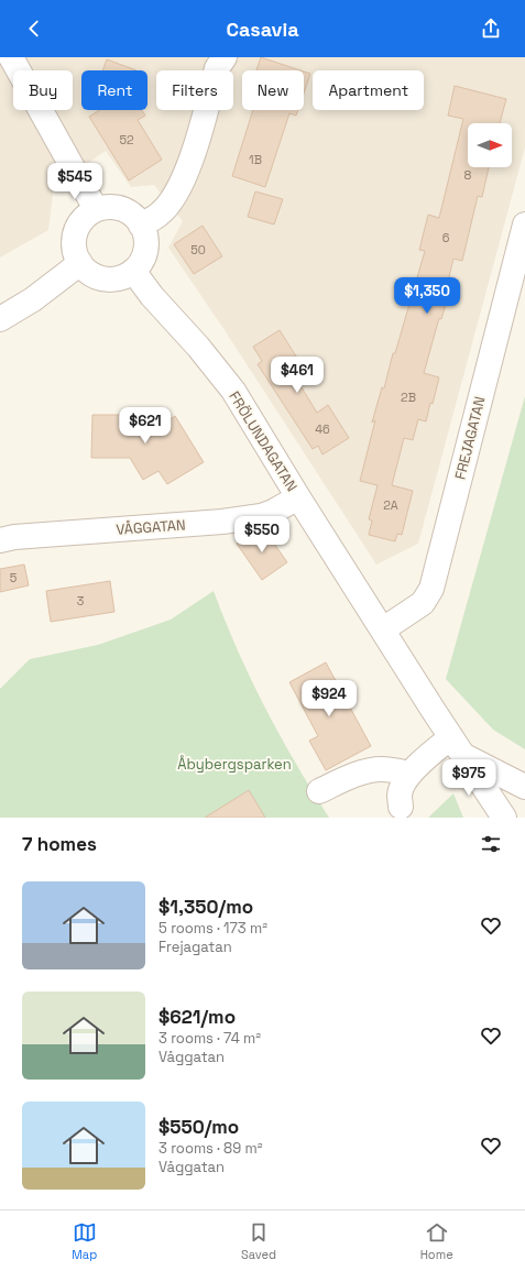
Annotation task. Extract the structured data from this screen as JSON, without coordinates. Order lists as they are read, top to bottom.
{
  "streets": {
    "street": ["FREJAGATAN", "FRÖLUNDAGATAN", "VÅGGATAN"]
  },
  "crossings": [
    ["FREJAGATAN", "FRÖLUNDAGATAN"],
    ["FRÖLUNDAGATAN", "VÅGGATAN"]
  ],
  "parks": ["Åbybergsparken"],
  "house_numbers": [
    "52",
    "1B",
    "8",
    "6",
    "50",
    "2B",
    "46",
    "2A",
    "5",
    "3"
  ],
  "north": "right",
  "page": {
    "header": "Casavia",
    "chip": [
      "Buy",
      "Rent",
      "Filters",
      "New",
      "Apartment"
    ],
    "price": [
      "$545",
      "$1,350",
      "$461",
      "$621",
      "$550",
      "$924",
      "$975"
    ],
    "heading": "7 homes",
    "list": [
      {
        "name": "$1,350/mo",
        "note": "5 rooms · 173 m² · Frejagatan"
      },
      {
        "name": "$621/mo",
        "note": "3 rooms · 74 m² · Våggatan"
      },
      {
        "name": "$550/mo",
        "note": "3 rooms · 89 m² · Våggatan"
      }
    ],
    "tabs": ["Map", "Saved", "Home"]
  }
}
